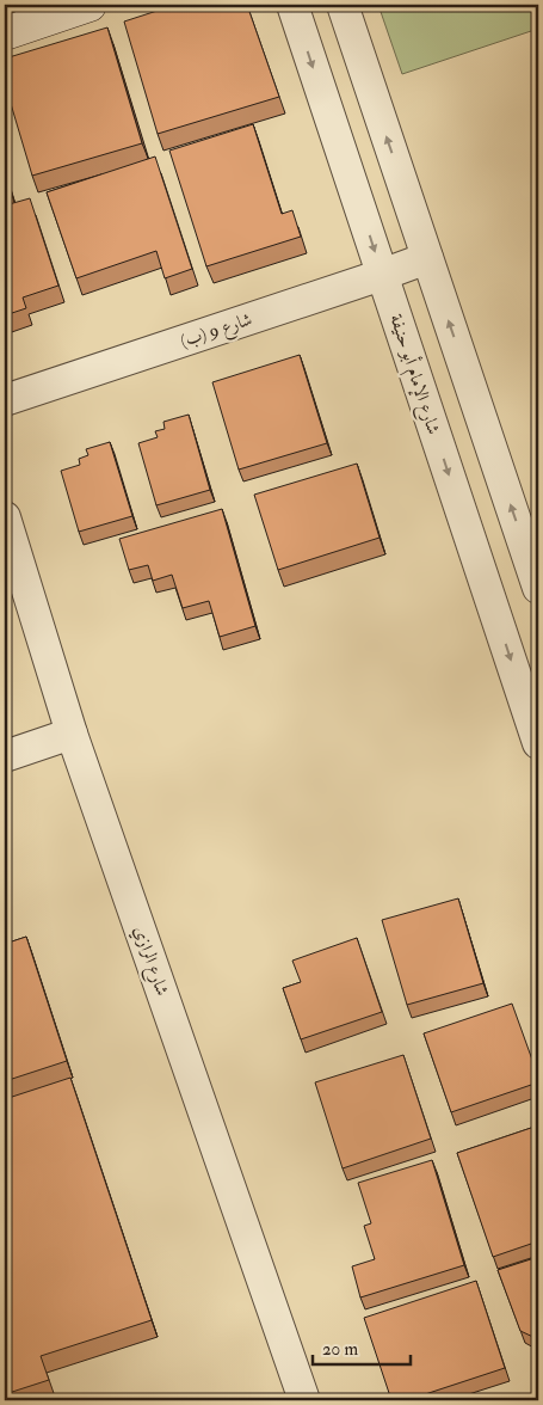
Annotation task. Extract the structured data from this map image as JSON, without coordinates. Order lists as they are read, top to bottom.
{
  "streets": {
    "street": ["شارع 9 (ب)", "شارع الإمام أبو حنيفة", "شارع الرازي"]
  },
  "crossings": [
    ["شارع 9 (ب)", "شارع الإمام أبو حنيفة"]
  ],
  "scale_bar": "20 m"
}
